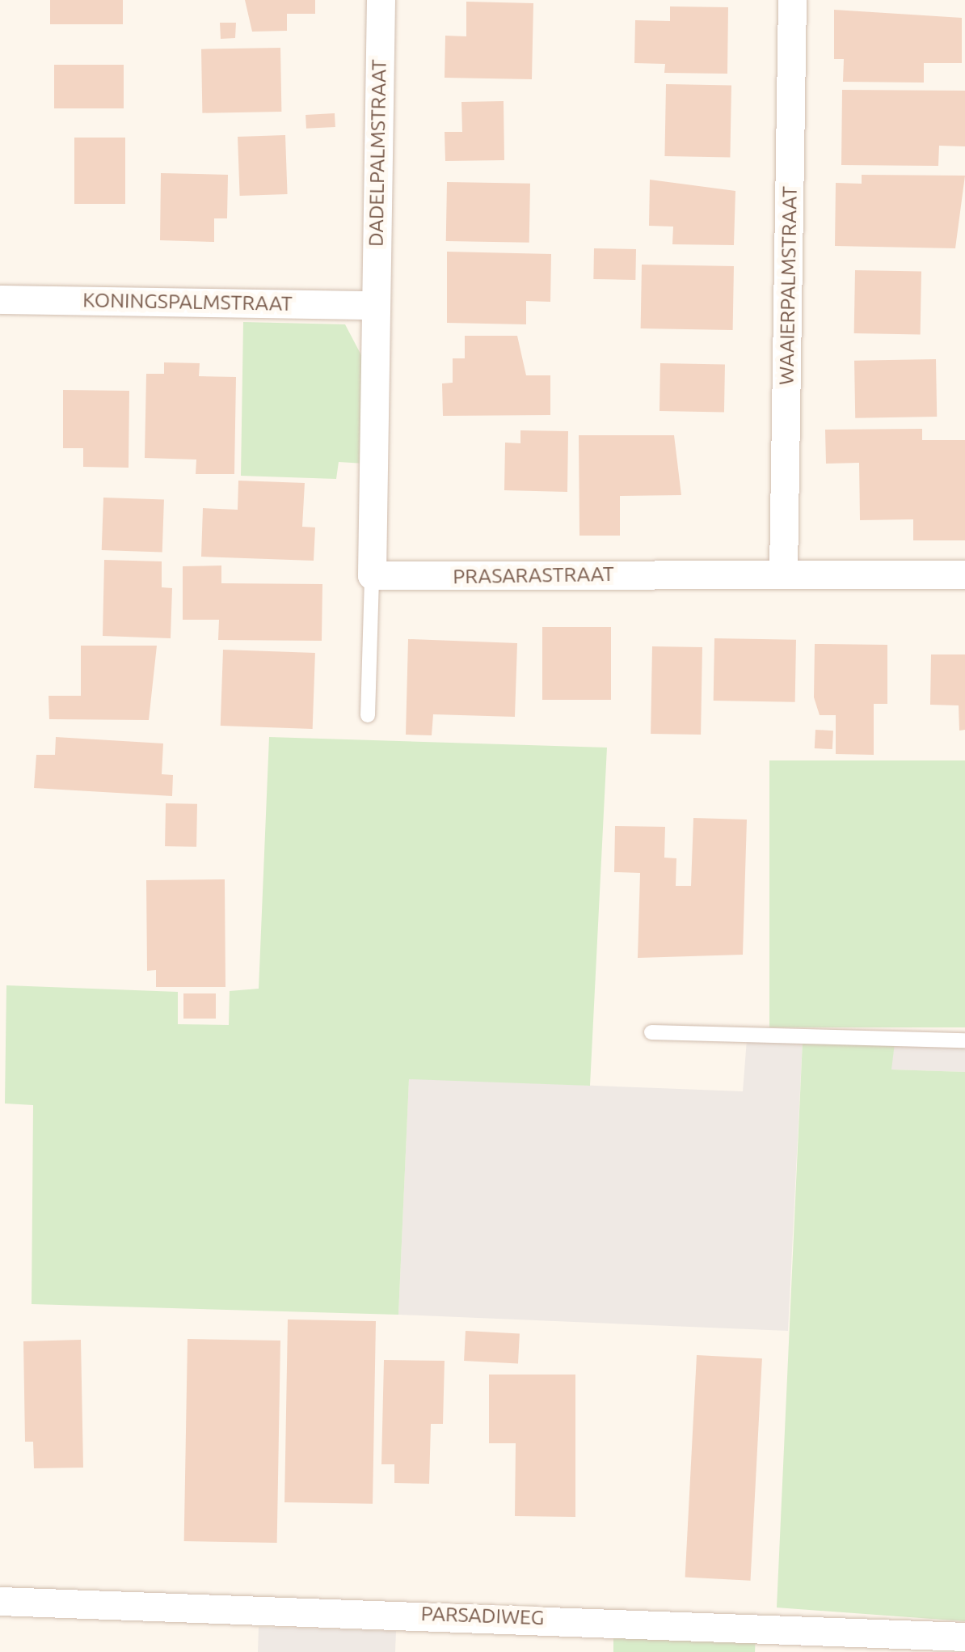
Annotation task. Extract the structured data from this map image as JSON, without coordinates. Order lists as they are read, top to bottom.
{
  "streets": {
    "street": [
      "DADELPALMSTRAAT",
      "WAAIERPALMSTRAAT",
      "KONINGSPALMSTRAAT",
      "PRASARASTRAAT",
      "PARSADIWEG"
    ]
  },
  "crossings": [
    ["DADELPALMSTRAAT", "KONINGSPALMSTRAAT"],
    ["WAAIERPALMSTRAAT", "PRASARASTRAAT"]
  ]
}
